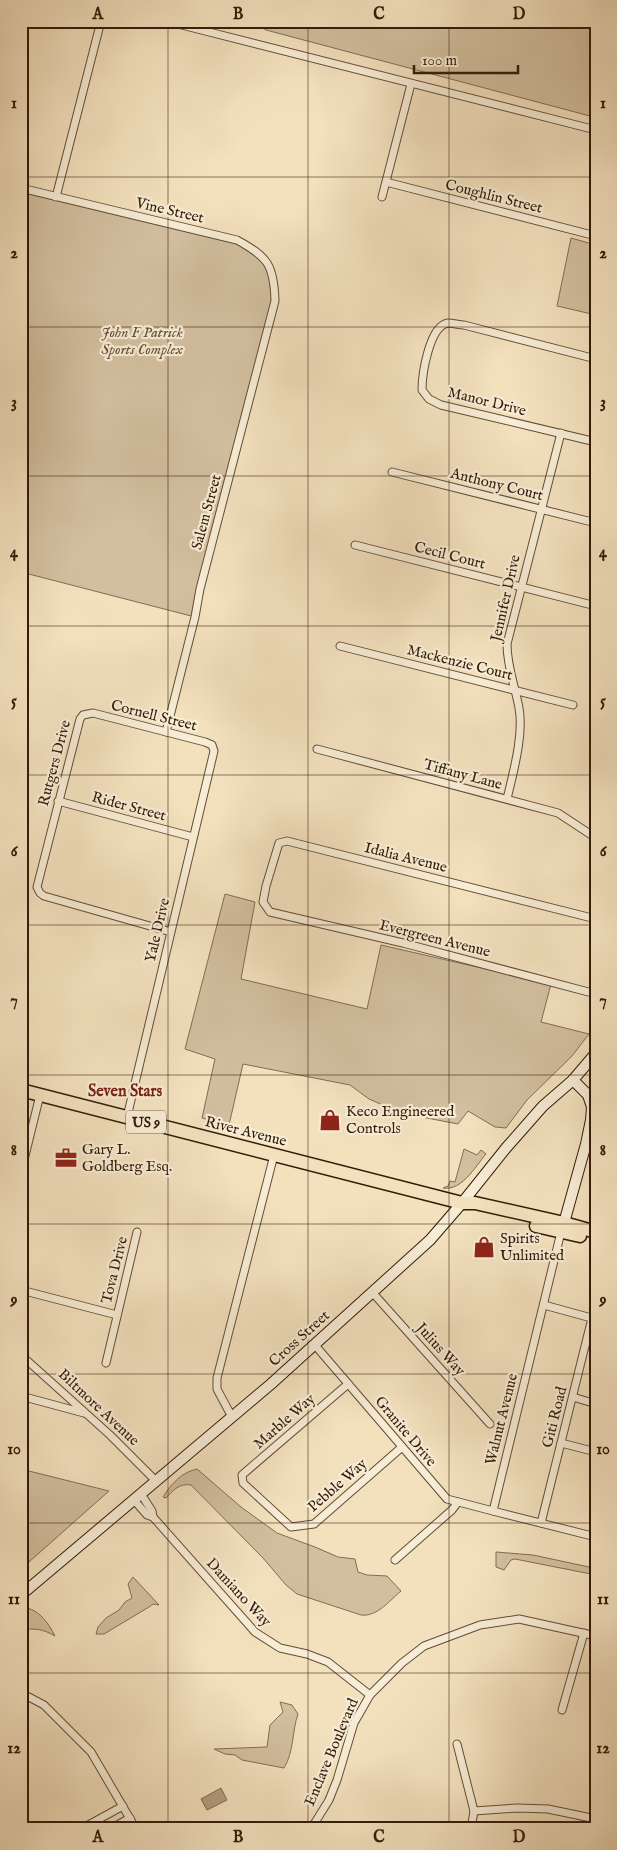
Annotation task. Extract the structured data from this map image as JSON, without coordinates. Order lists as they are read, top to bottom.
{
  "streets": {
    "highway": ["US 9", "River Avenue"],
    "main road": ["Cross Street"],
    "street": [
      "Coughlin Street",
      "Vine Street",
      "Manor Drive",
      "Anthony Court",
      "Salem Street",
      "Cecil Court",
      "Jennifer Drive",
      "Mackenzie Court",
      "Cornell Street",
      "Rutgers Drive",
      "Tiffany Lane",
      "Rider Street",
      "Idalia Avenue",
      "Yale Drive",
      "Evergreen Avenue",
      "Tova Drive",
      "Julius Way",
      "Biltmore Avenue",
      "Giti Road",
      "Walnut Avenue",
      "Marble Way",
      "Granite Drive",
      "Pebble Way",
      "Damiano Way",
      "Enclave Boulevard"
    ]
  },
  "crossings": [
    ["Vine Street", "Salem Street"],
    ["Manor Drive", "Jennifer Drive"],
    ["Anthony Court", "Jennifer Drive"],
    ["Salem Street", "Cornell Street"],
    ["Cecil Court", "Jennifer Drive"],
    ["Jennifer Drive", "Mackenzie Court"],
    ["Jennifer Drive", "Tiffany Lane"],
    ["Cornell Street", "Rutgers Drive"],
    ["Cornell Street", "Yale Drive"],
    ["Rutgers Drive", "Rider Street"],
    ["Rutgers Drive", "Yale Drive"],
    ["Rider Street", "Yale Drive"],
    ["Idalia Avenue", "Evergreen Avenue"],
    ["Yale Drive", "River Avenue"],
    ["River Avenue", "Cross Street"],
    ["River Avenue", "Walnut Avenue"],
    ["Cross Street", "Julius Way"],
    ["Cross Street", "Biltmore Avenue"],
    ["Cross Street", "Granite Drive"],
    ["Cross Street", "Damiano Way"],
    ["Walnut Avenue", "Granite Drive"],
    ["Marble Way", "Granite Drive"],
    ["Marble Way", "Pebble Way"],
    ["Granite Drive", "Pebble Way"],
    ["Damiano Way", "Enclave Boulevard"]
  ],
  "districts": ["Seven Stars"],
  "parks": ["John F Patrick Sports Complex"],
  "places": {
    "shop": ["Keco Engineered Controls", "Spirits Unlimited"],
    "office": ["Gary L. Goldberg Esq."]
  },
  "scale_bar": "100 m",
  "grid": {
    "columns": [
      "A",
      "B",
      "C",
      "D"
    ],
    "rows": [
      "1",
      "2",
      "3",
      "4",
      "5",
      "6",
      "7",
      "8",
      "9",
      "10",
      "11",
      "12"
    ]
  }
}
